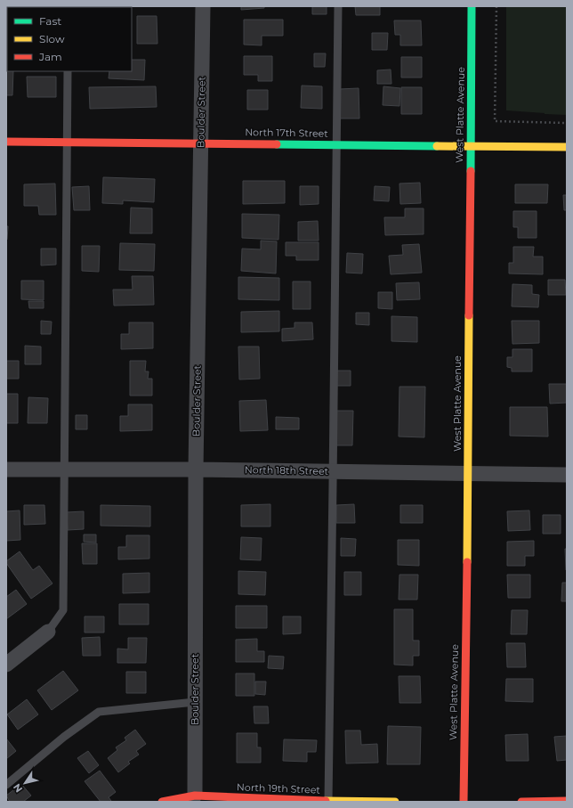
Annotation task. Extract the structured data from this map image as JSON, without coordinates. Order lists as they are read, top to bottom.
{
  "streets": {
    "street": [
      "Boulder Street",
      "West Platte Avenue",
      "North 17th Street",
      "North 18th Street",
      "North 19th Street"
    ]
  },
  "crossings": [
    ["Boulder Street", "North 17th Street"],
    ["Boulder Street", "North 18th Street"],
    ["Boulder Street", "North 19th Street"],
    ["West Platte Avenue", "North 17th Street"],
    ["West Platte Avenue", "North 18th Street"]
  ],
  "legend": ["Fast", "Slow", "Jam"],
  "north": "bottom left"
}
